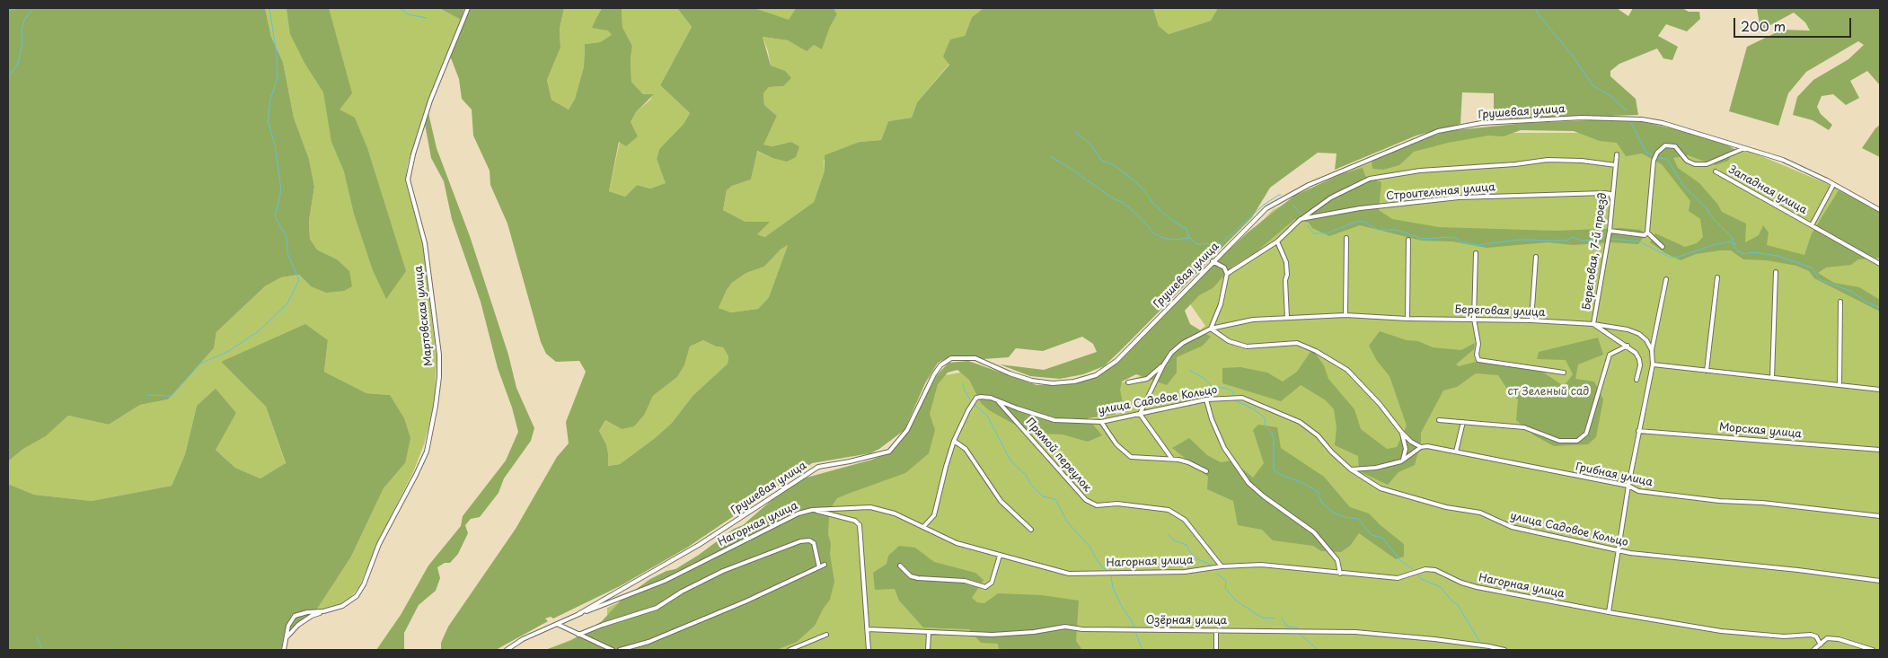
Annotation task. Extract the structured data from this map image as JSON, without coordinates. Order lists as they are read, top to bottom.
{
  "streets": {
    "street": [
      "Грушевая улица",
      "Западная улица",
      "Строительная улица",
      "Береговая, 7-й проезд",
      "Береговая улица",
      "Мартовская улица",
      "улица Садовое Кольцо",
      "Морская улица",
      "Прямой переулок",
      "Грибная улица",
      "Нагорная улица",
      "Озёрная улица"
    ]
  },
  "crossings": [
    ["Грушевая улица", "Нагорная улица"],
    ["Строительная улица", "Береговая, 7-й проезд"],
    ["Береговая, 7-й проезд", "Береговая улица"],
    ["Береговая улица", "улица Садовое Кольцо"],
    ["улица Садовое Кольцо", "Прямой переулок"],
    ["улица Садовое Кольцо", "Нагорная улица"],
    ["Прямой переулок", "Нагорная улица"]
  ],
  "parks": ["ст Зеленый сад"],
  "scale_bar": "200 m"
}
